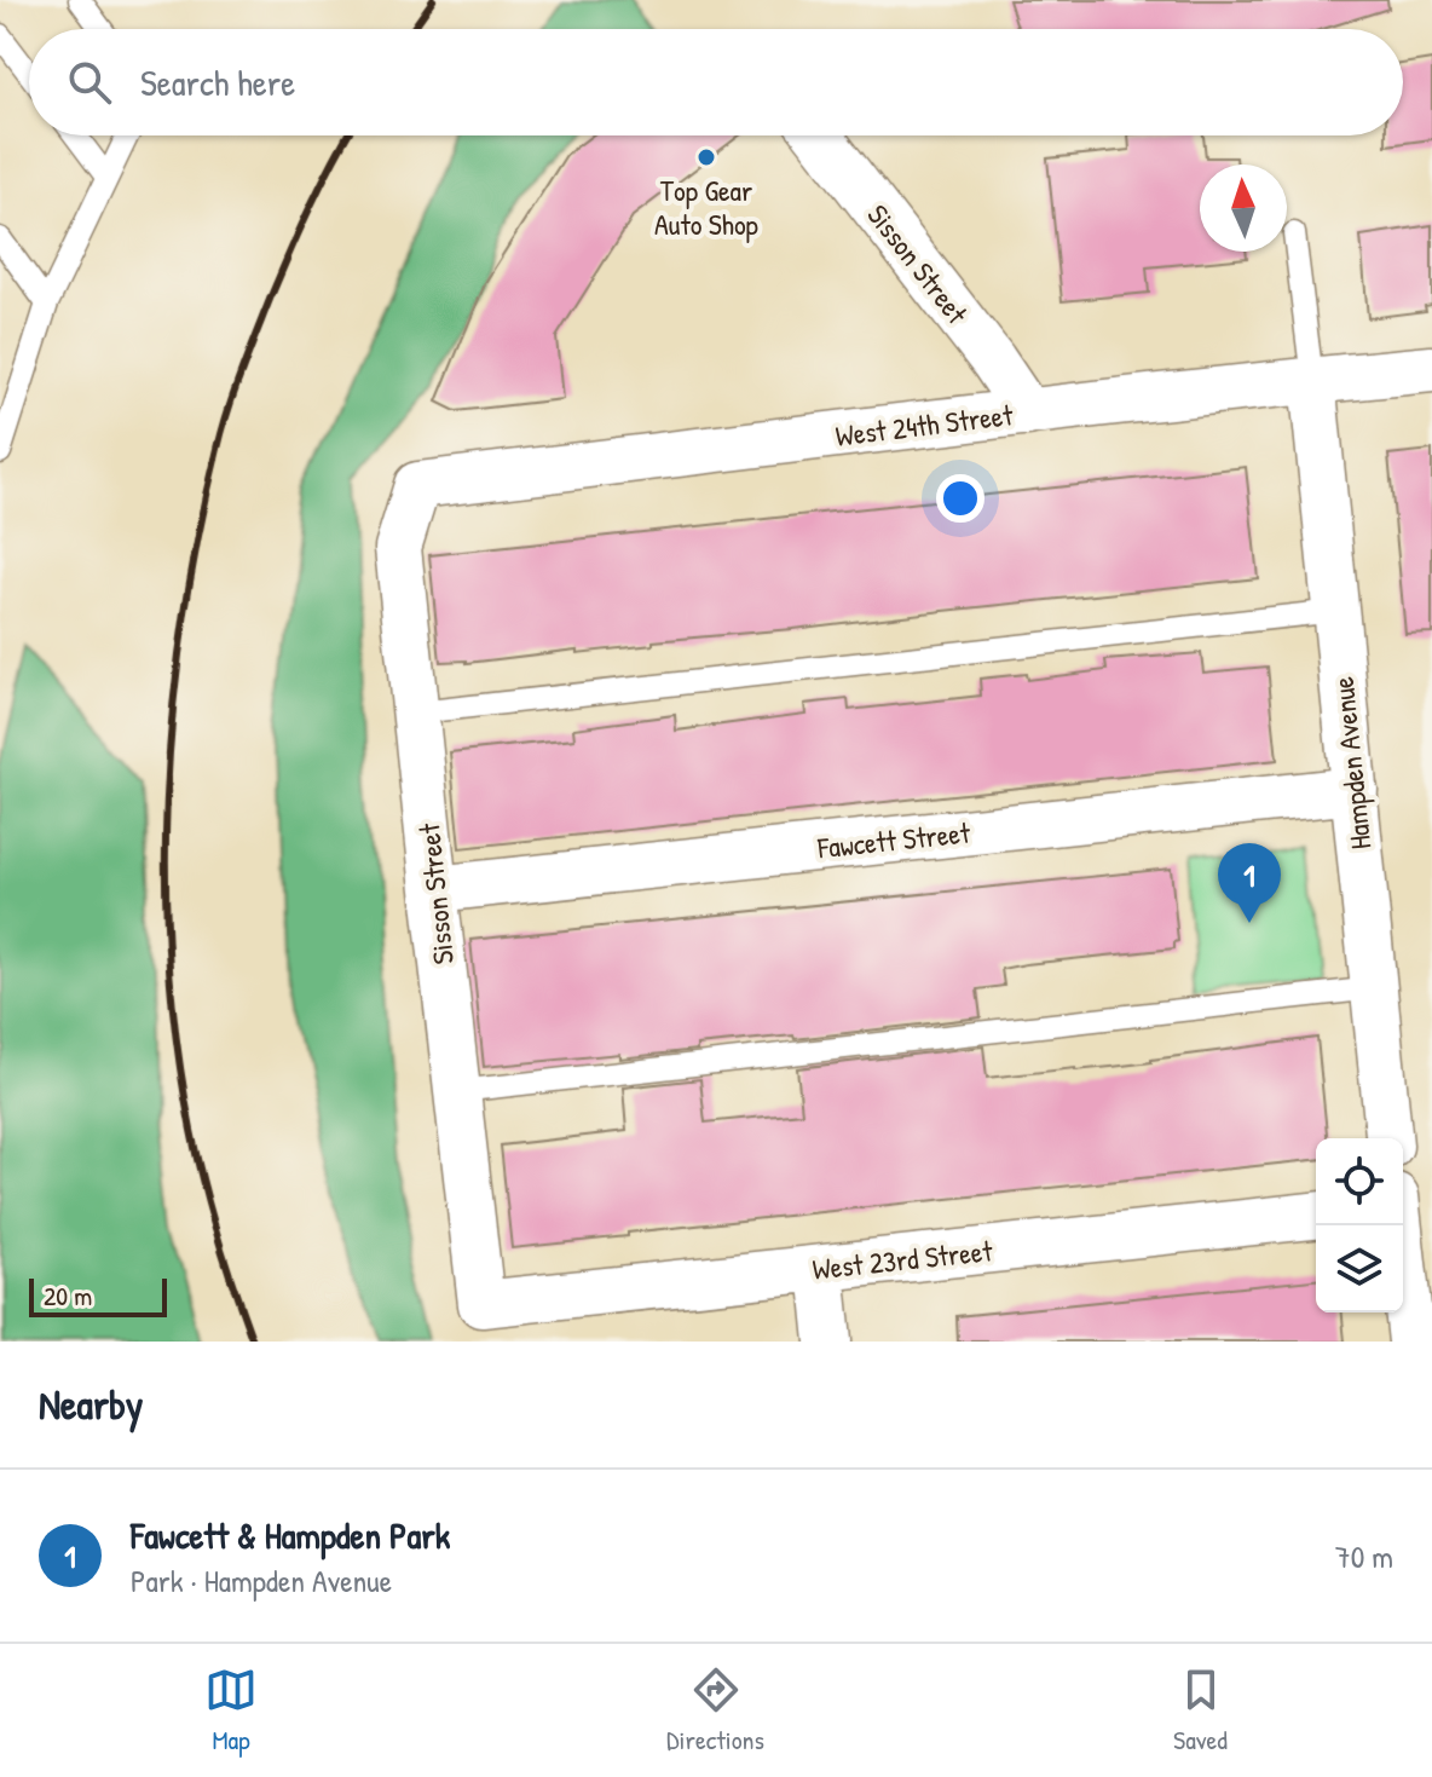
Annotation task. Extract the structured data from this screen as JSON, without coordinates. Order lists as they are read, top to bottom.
{
  "streets": {
    "street": [
      "Sisson Street",
      "West 24th Street",
      "Hampden Avenue",
      "Fawcett Street",
      "West 23rd Street"
    ]
  },
  "crossings": [
    ["Sisson Street", "West 24th Street"],
    ["Sisson Street", "Fawcett Street"],
    ["Sisson Street", "West 23rd Street"],
    ["West 24th Street", "Hampden Avenue"],
    ["Hampden Avenue", "Fawcett Street"]
  ],
  "places": ["Top Gear Auto Shop"],
  "scale_bar": "20 m",
  "north": "top",
  "page": {
    "search": "Search here",
    "pins": "1",
    "scale": "20 m",
    "heading": "Nearby",
    "list": [
      {
        "mark": "1",
        "name": "Fawcett & Hampden Park",
        "note": "Park · Hampden Avenue",
        "value": "70 m"
      }
    ],
    "nav": ["Map", "Directions", "Saved"]
  }
}
